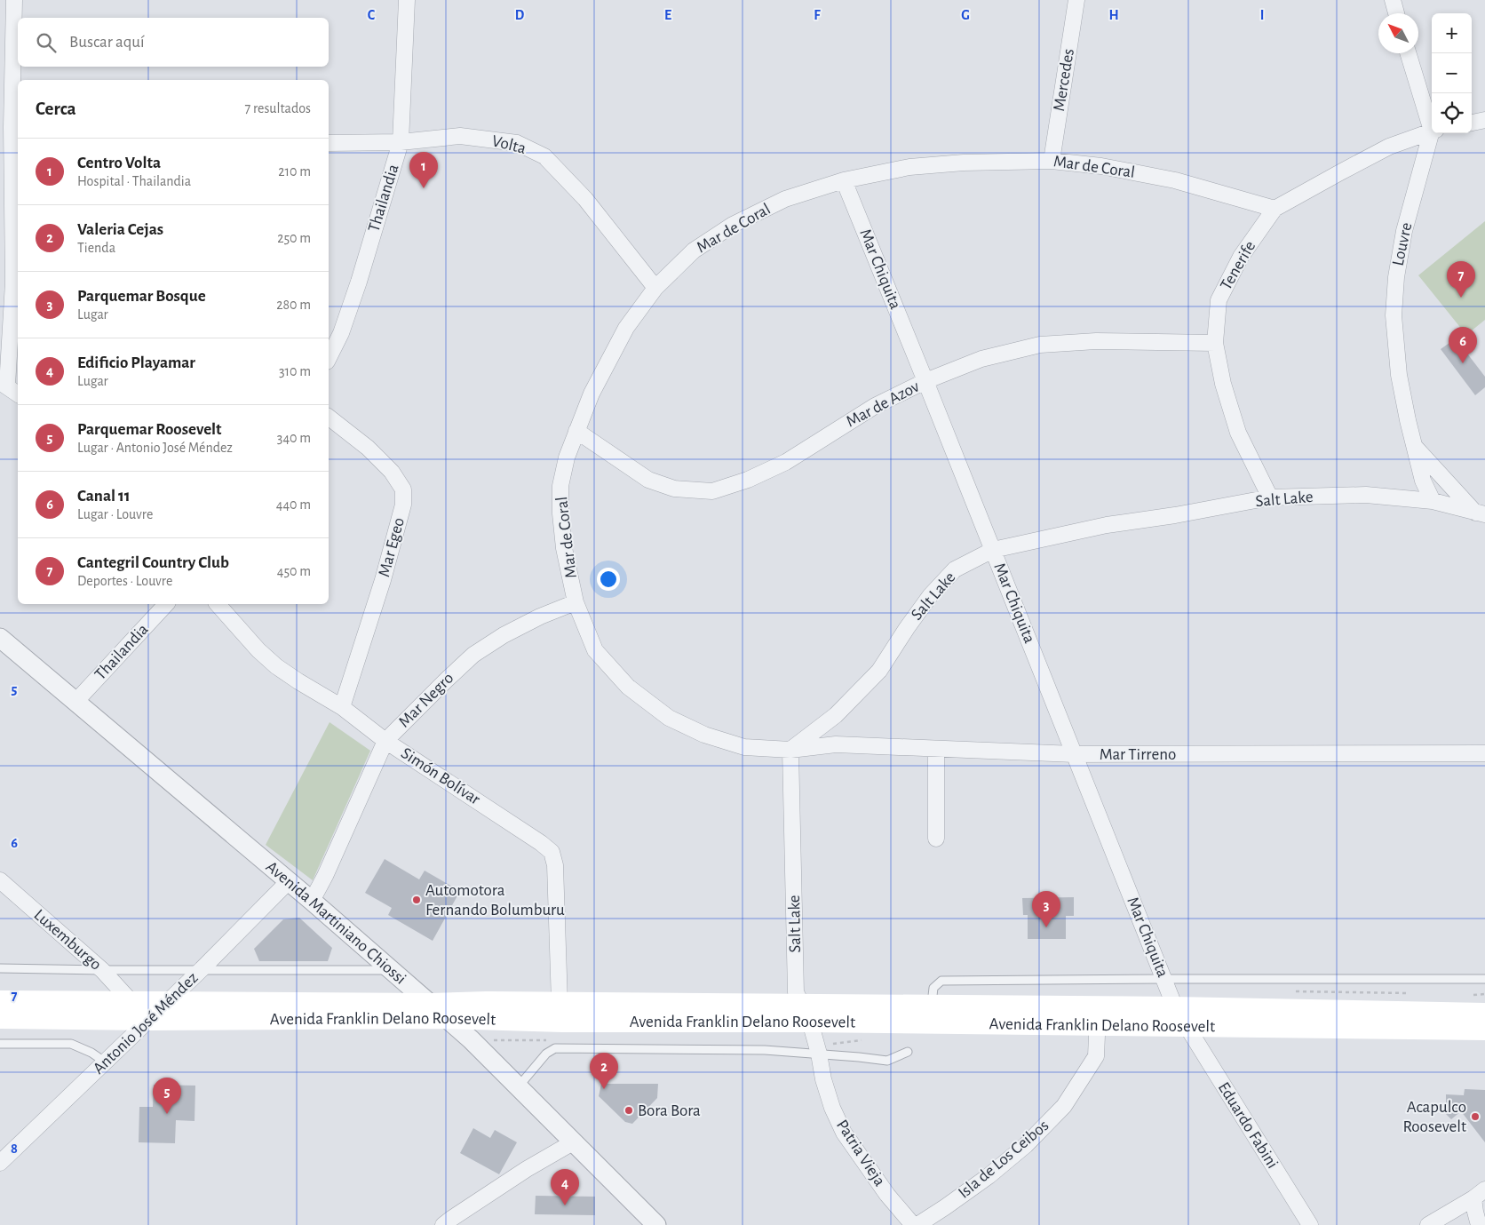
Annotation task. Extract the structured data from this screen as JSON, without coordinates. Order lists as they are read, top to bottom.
{
  "streets": {
    "main road": ["Avenida Franklin Delano Roosevelt"],
    "street": [
      "Mercedes",
      "Volta",
      "Mar de Coral",
      "Thailandia",
      "Louvre",
      "Tenerife",
      "Mar Chiquita",
      "Mar de Azov",
      "Salt Lake",
      "Mar Egeo",
      "Mar Negro",
      "Mar Tirreno",
      "Simón Bolívar",
      "Avenida Martiniano Chiossi",
      "Luxemburgo",
      "Antonio José Méndez",
      "Eduardo Fabini",
      "Patria Vieja",
      "Isla de Los Ceibos"
    ]
  },
  "crossings": [
    ["Mercedes", "Mar de Coral"],
    ["Volta", "Mar de Coral"],
    ["Volta", "Thailandia"],
    ["Mar de Coral", "Tenerife"],
    ["Mar de Coral", "Mar Chiquita"],
    ["Mar de Coral", "Mar de Azov"],
    ["Mar de Coral", "Salt Lake"],
    ["Mar de Coral", "Mar Negro"],
    ["Mar de Coral", "Mar Tirreno"],
    ["Thailandia", "Avenida Martiniano Chiossi"],
    ["Louvre", "Salt Lake"],
    ["Tenerife", "Mar de Azov"],
    ["Tenerife", "Salt Lake"],
    ["Mar Chiquita", "Mar de Azov"],
    ["Mar Chiquita", "Salt Lake"],
    ["Mar Chiquita", "Mar Tirreno"],
    ["Mar Chiquita", "Avenida Franklin Delano Roosevelt"],
    ["Mar Chiquita", "Eduardo Fabini"],
    ["Salt Lake", "Mar Tirreno"],
    ["Salt Lake", "Avenida Franklin Delano Roosevelt"],
    ["Salt Lake", "Patria Vieja"],
    ["Mar Egeo", "Simón Bolívar"],
    ["Mar Negro", "Simón Bolívar"],
    ["Mar Negro", "Avenida Martiniano Chiossi"],
    ["Simón Bolívar", "Avenida Franklin Delano Roosevelt"],
    ["Avenida Martiniano Chiossi", "Avenida Franklin Delano Roosevelt"],
    ["Avenida Martiniano Chiossi", "Antonio José Méndez"],
    ["Luxemburgo", "Avenida Franklin Delano Roosevelt"],
    ["Avenida Franklin Delano Roosevelt", "Antonio José Méndez"],
    ["Avenida Franklin Delano Roosevelt", "Eduardo Fabini"],
    ["Avenida Franklin Delano Roosevelt", "Patria Vieja"],
    ["Avenida Franklin Delano Roosevelt", "Isla de Los Ceibos"]
  ],
  "places": ["Automotora Fernando Bolumburu", "Bora Bora", "Acapulco Roosevelt"],
  "north": "top left",
  "page": {
    "map_buttons": ["+", "−"],
    "search": "Buscar aquí",
    "heading": ["Cerca", "7 resultados"],
    "list": [
      {
        "mark": "1",
        "name": "Centro Volta",
        "note": "Hospital · Thailandia",
        "value": "210 m"
      },
      {
        "mark": "2",
        "name": "Valeria Cejas",
        "note": "Tienda",
        "value": "250 m"
      },
      {
        "mark": "3",
        "name": "Parquemar Bosque",
        "note": "Lugar",
        "value": "280 m"
      },
      {
        "mark": "4",
        "name": "Edificio Playamar",
        "note": "Lugar",
        "value": "310 m"
      },
      {
        "mark": "5",
        "name": "Parquemar Roosevelt",
        "note": "Lugar · Antonio José Méndez",
        "value": "340 m"
      },
      {
        "mark": "6",
        "name": "Canal 11",
        "note": "Lugar · Louvre",
        "value": "440 m"
      },
      {
        "mark": "7",
        "name": "Cantegril Country Club",
        "note": "Deportes · Louvre",
        "value": "450 m"
      }
    ],
    "pins": [
      "1",
      "7",
      "6",
      "3",
      "2",
      "5",
      "4"
    ]
  },
  "grid": {
    "columns": [
      "C",
      "D",
      "E",
      "F",
      "G",
      "H",
      "I"
    ],
    "rows": [
      "5",
      "6",
      "7",
      "8"
    ]
  }
}
